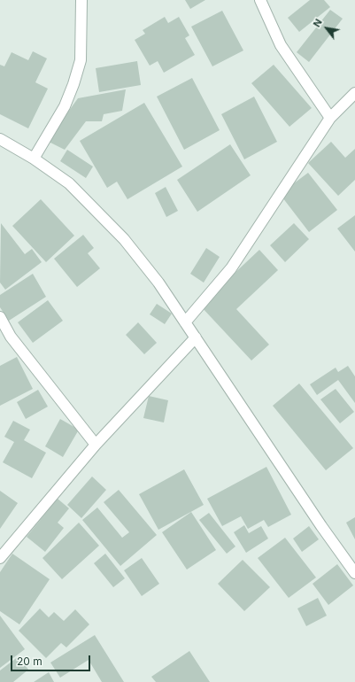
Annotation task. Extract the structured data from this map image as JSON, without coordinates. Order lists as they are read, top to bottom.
{
  "scale_bar": "20 m",
  "north": "top left"
}
